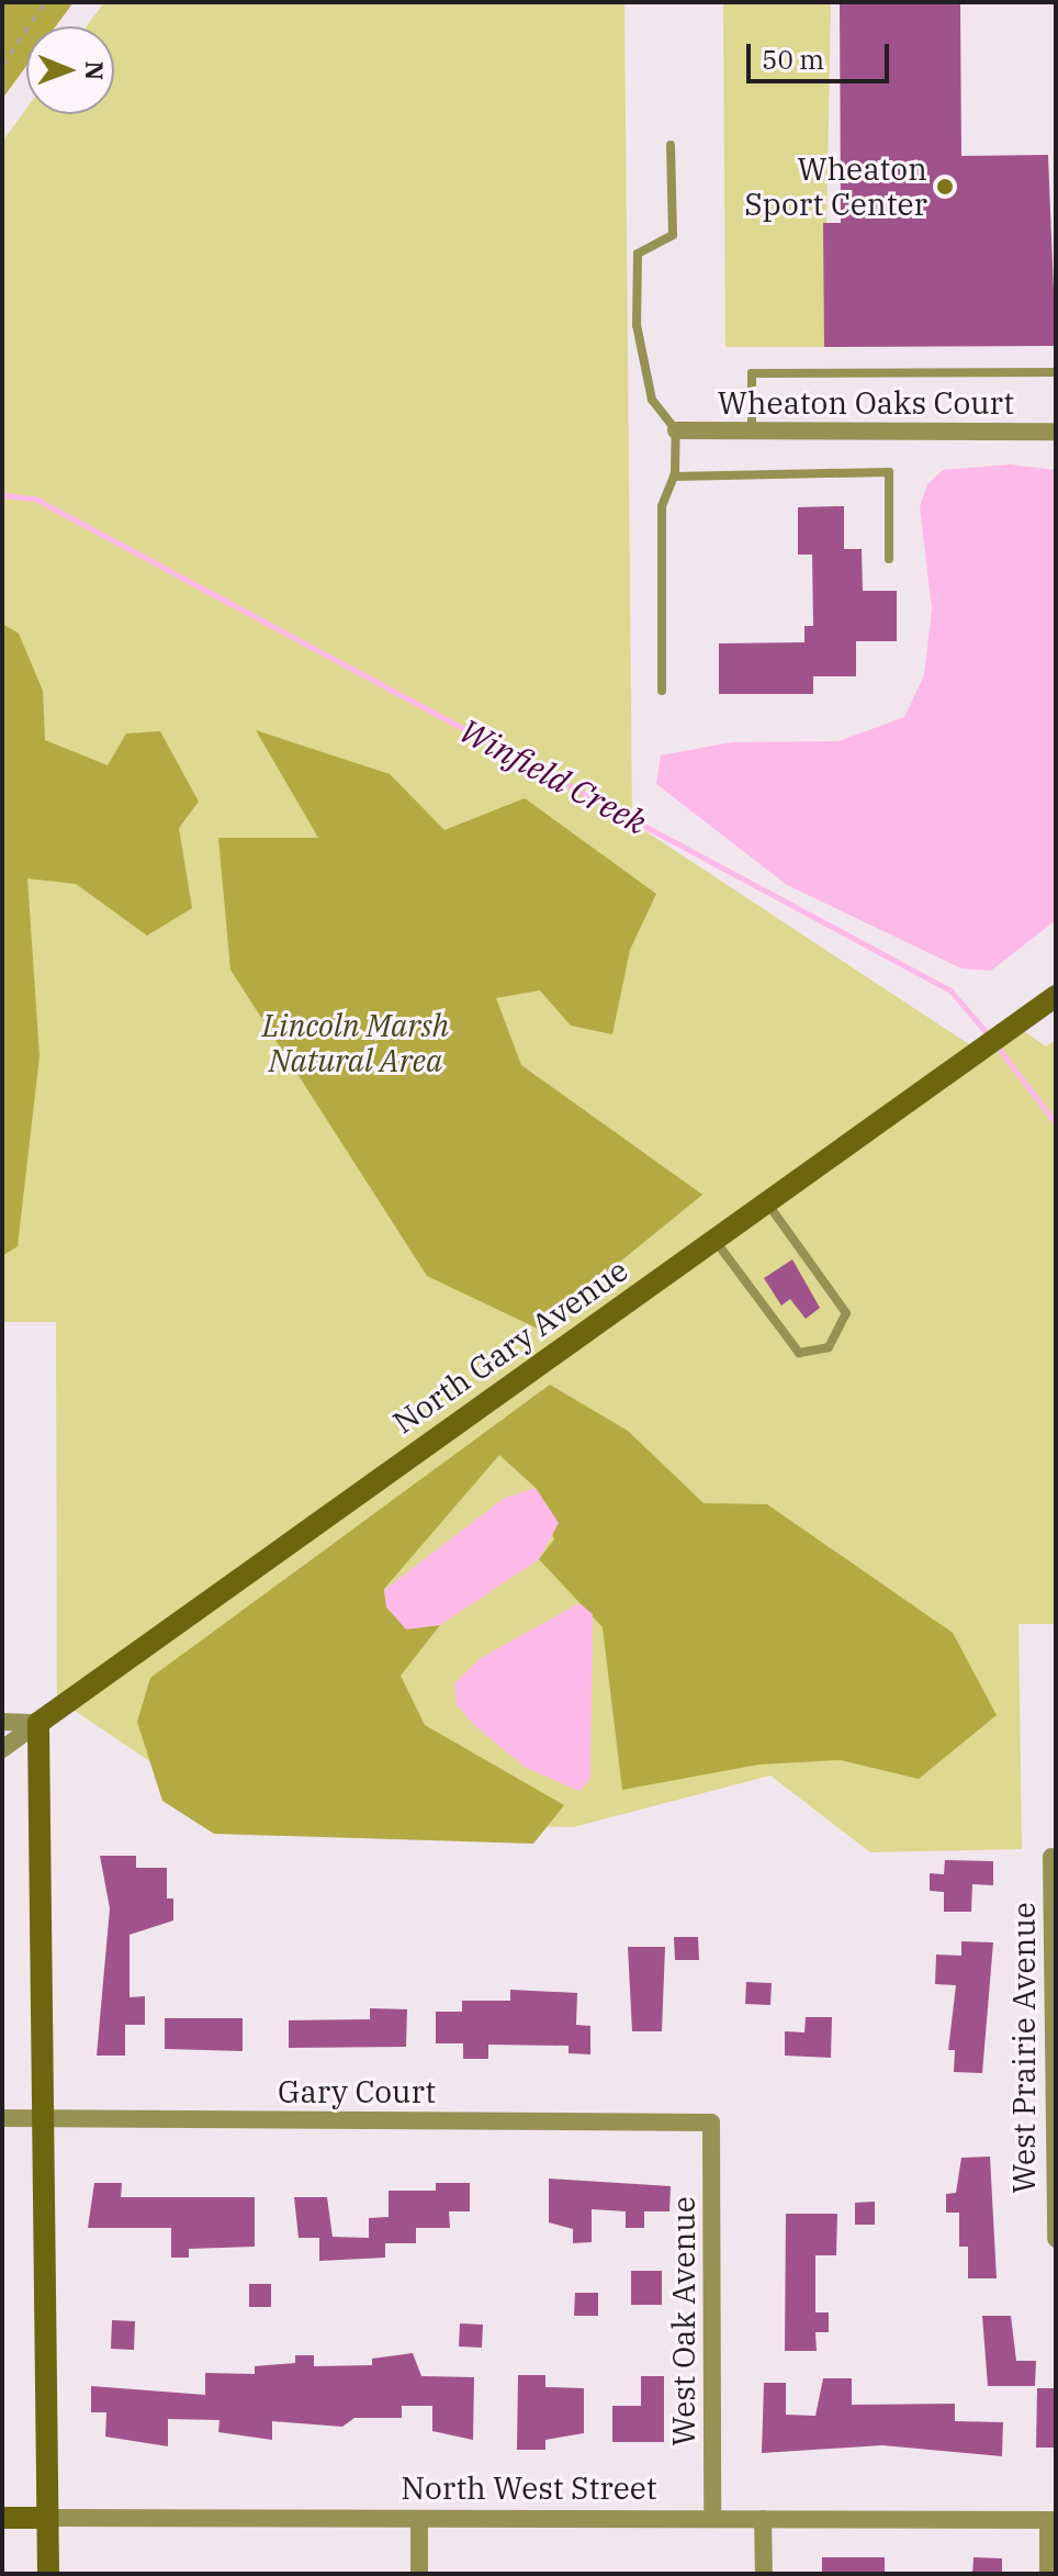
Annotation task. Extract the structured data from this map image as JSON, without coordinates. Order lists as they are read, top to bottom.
{
  "streets": {
    "street": [
      "Wheaton Oaks Court",
      "North Gary Avenue",
      "West Prairie Avenue",
      "Gary Court",
      "West Oak Avenue",
      "North West Street"
    ]
  },
  "crossings": [
    ["Gary Court", "West Oak Avenue"],
    ["West Oak Avenue", "North West Street"]
  ],
  "water": ["Winfield Creek"],
  "parks": ["Lincoln Marsh Natural Area"],
  "places": ["Wheaton Sport Center"],
  "scale_bar": "50 m",
  "north": "right"
}
